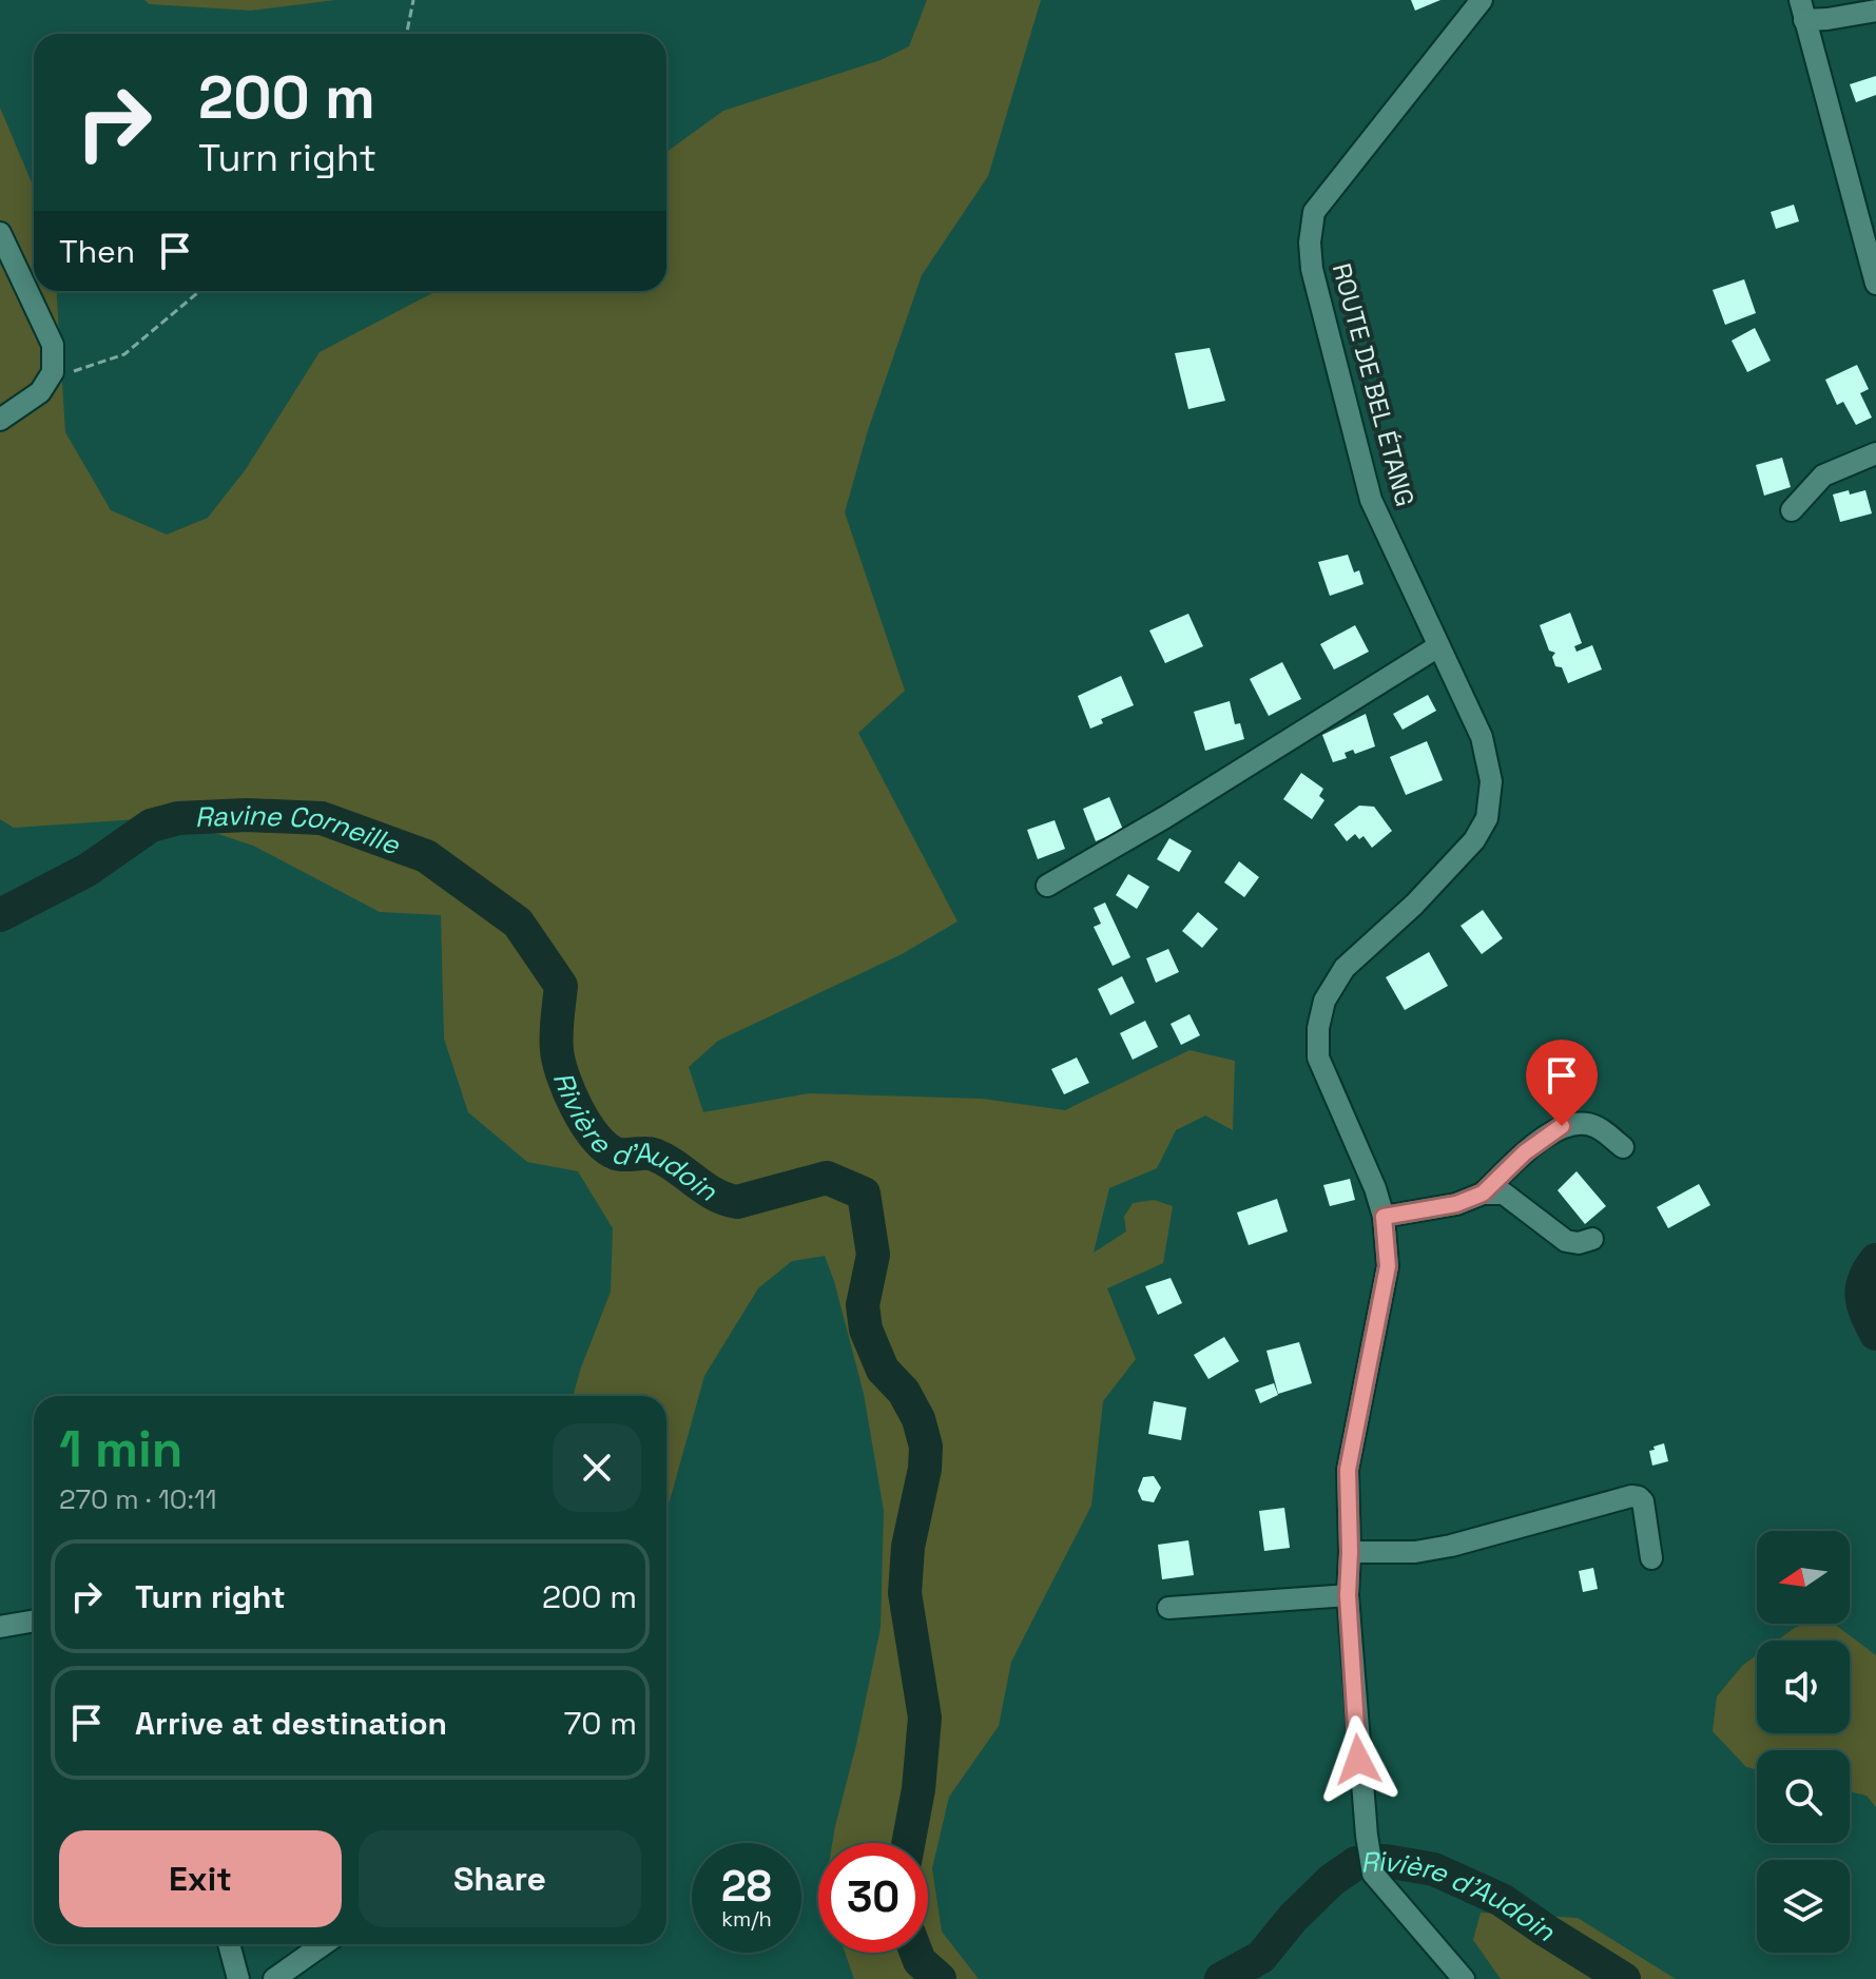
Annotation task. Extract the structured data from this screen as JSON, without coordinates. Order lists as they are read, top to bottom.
{
  "streets": {
    "street": ["ROUTE DE BEL ÉTANG"]
  },
  "water": ["Ravine Corneille", "Rivière d'Audoin"],
  "north": "left",
  "page": {
    "turn": ["200 m", "Turn right"],
    "then": "Then",
    "heading": ["1 min", "270 m · 10:11"],
    "list": [
      {
        "name": "Turn right",
        "value": "200 m"
      },
      {
        "name": "Arrive at destination",
        "value": "70 m"
      }
    ],
    "buttons": ["Exit", "Share"],
    "speed": "28 km/h",
    "limit": "30"
  }
}
